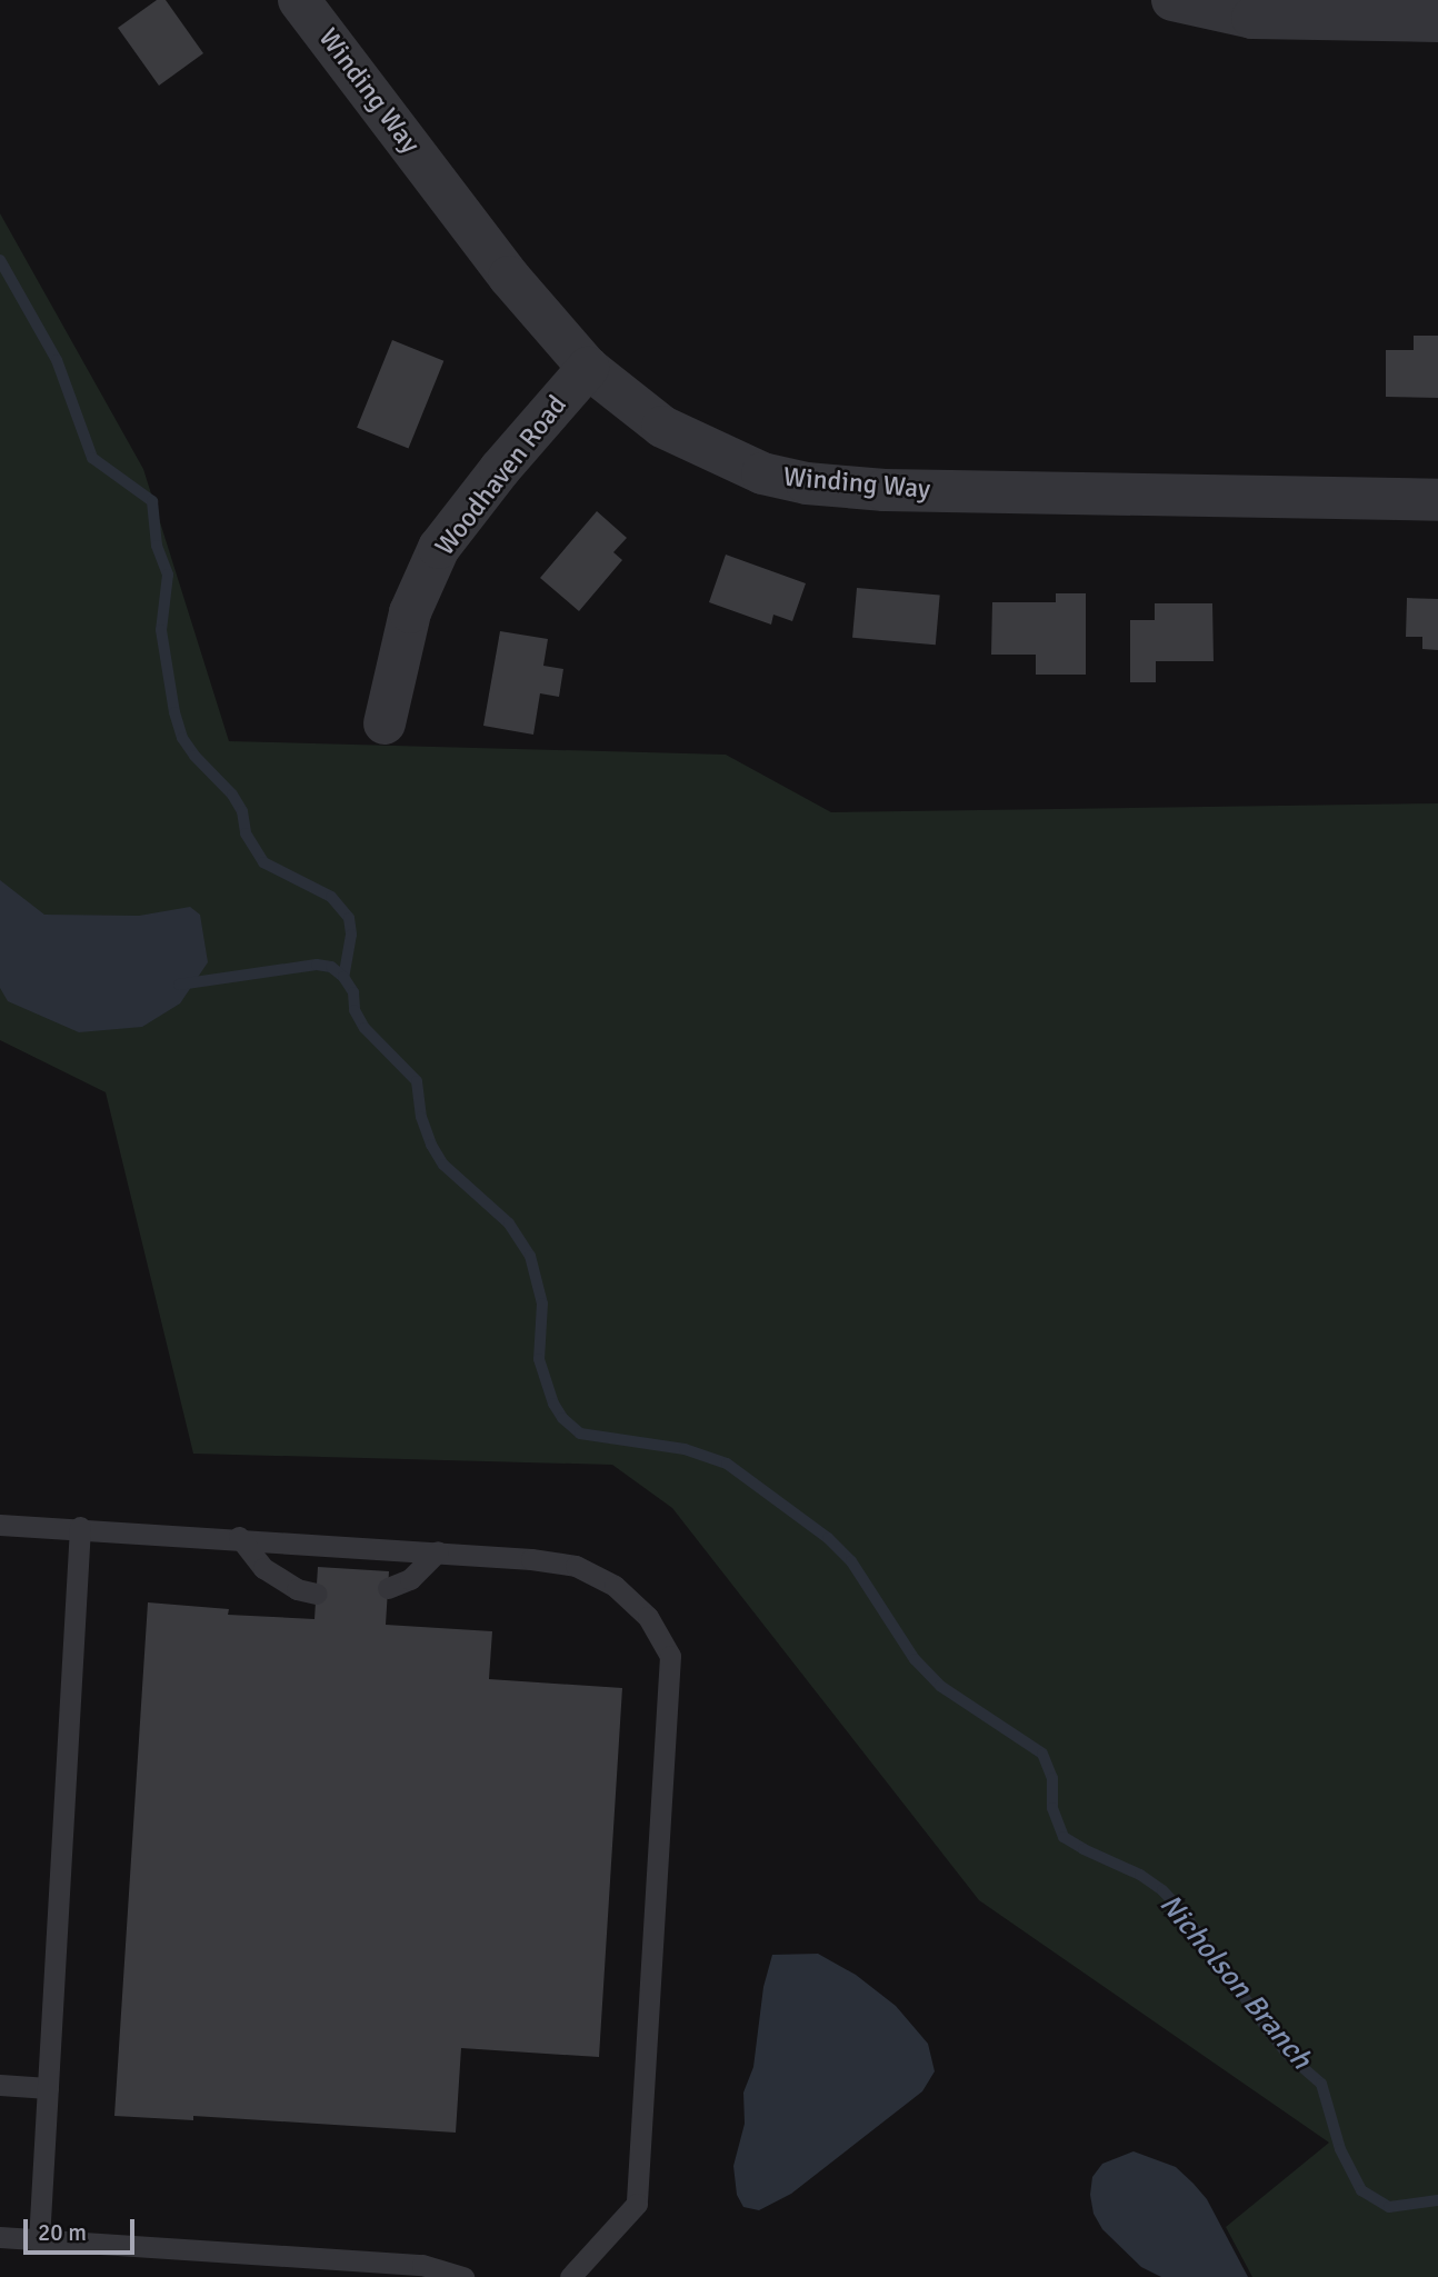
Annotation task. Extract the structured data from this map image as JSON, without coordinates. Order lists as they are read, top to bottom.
{
  "streets": {
    "street": ["Winding Way", "Woodhaven Road"]
  },
  "crossings": [
    ["Winding Way", "Woodhaven Road"]
  ],
  "water": ["Nicholson Branch"],
  "scale_bar": "20 m"
}
